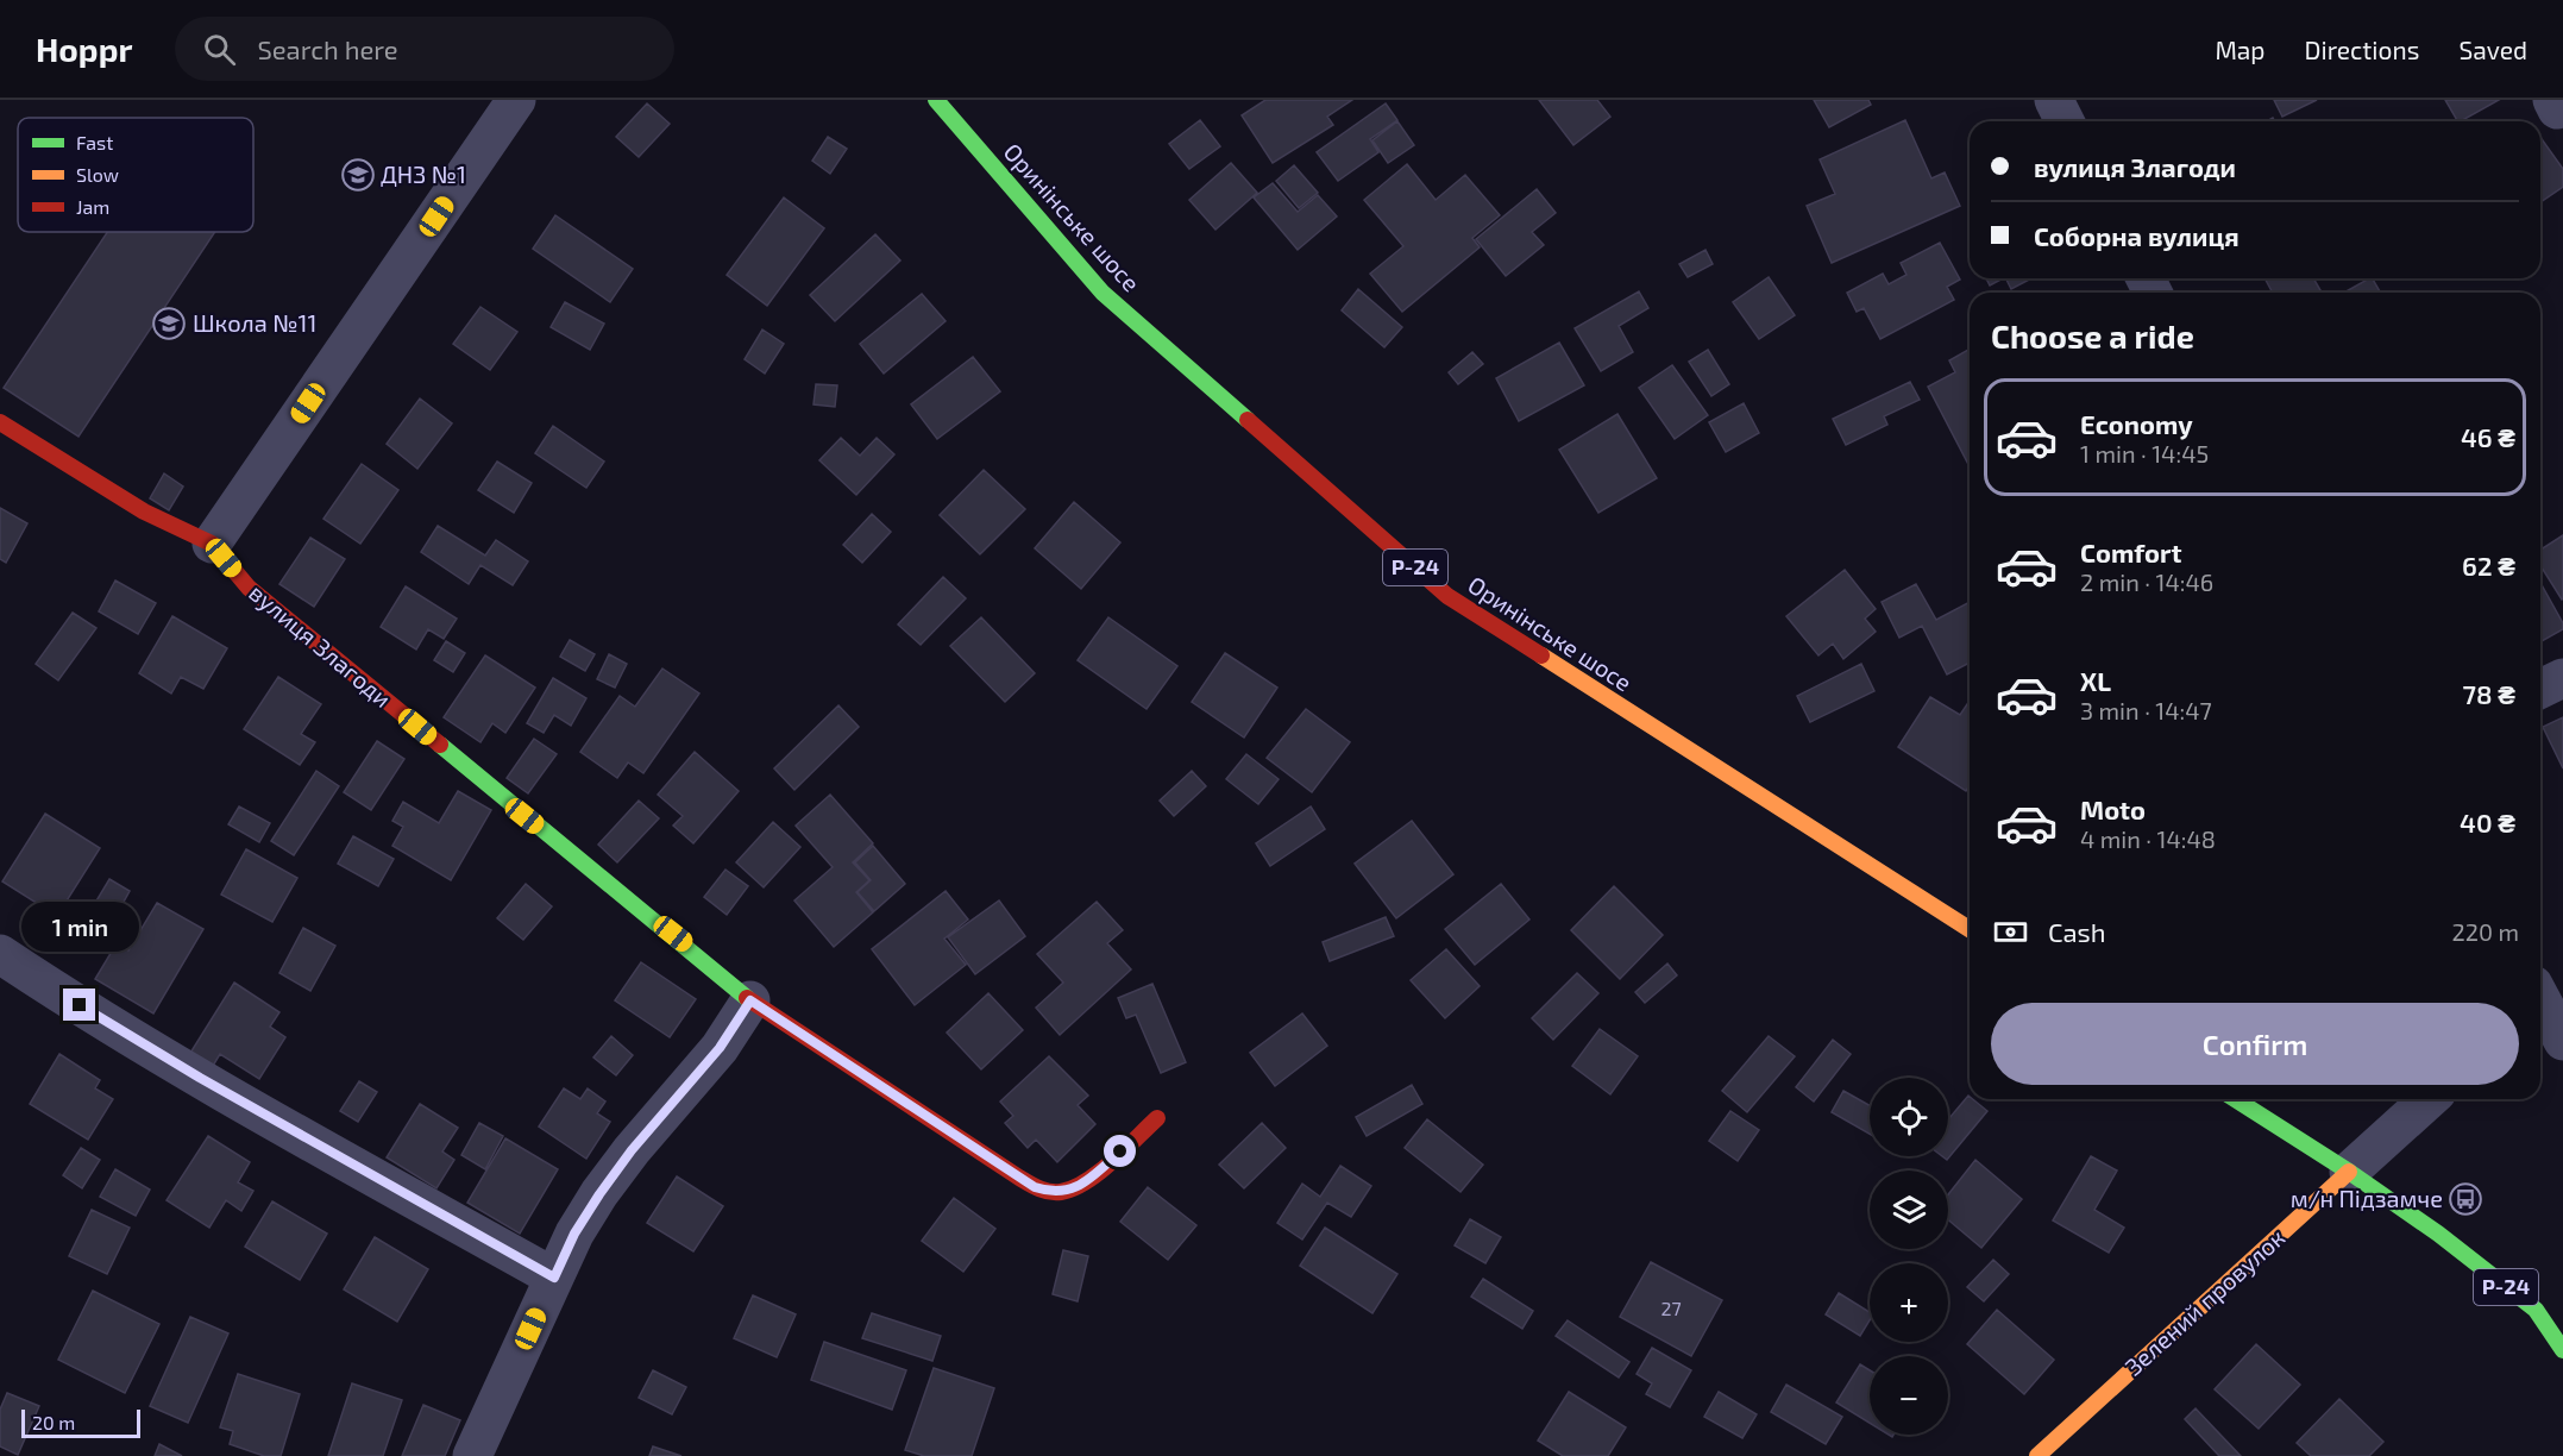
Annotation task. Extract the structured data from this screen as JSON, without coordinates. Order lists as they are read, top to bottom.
{
  "streets": {
    "main road": [
      "Оринінське шосе",
      "Р-24",
      "вулиця Злагоди",
      "Зелений провулок"
    ]
  },
  "crossings": [
    ["Р-24", "Зелений провулок"]
  ],
  "places": {
    "school or university": ["ДНЗ №1", "Школа №11"],
    "bus stop": ["м/н Підзамче"]
  },
  "house_numbers": ["27"],
  "legend": ["Fast", "Slow", "Jam"],
  "scale_bar": "20 m",
  "page": {
    "header": "Hoppr",
    "search": "Search here",
    "nav": ["Map", "Directions", "Saved"],
    "banner": ["вулиця Злагоди", "Соборна вулиця"],
    "heading": "Choose a ride",
    "list": [
      {
        "name": "Economy",
        "note": "1 min · 14:45",
        "value": "46 ₴"
      },
      {
        "name": "Comfort",
        "note": "2 min · 14:46",
        "value": "62 ₴"
      },
      {
        "name": "XL",
        "note": "3 min · 14:47",
        "value": "78 ₴"
      },
      {
        "name": "Moto",
        "note": "4 min · 14:48",
        "value": "40 ₴"
      }
    ],
    "pay": ["Cash", "220 m"],
    "bubble": "1 min",
    "buttons": "Confirm",
    "map_buttons": ["+", "−"],
    "scale": "20 m"
  }
}
